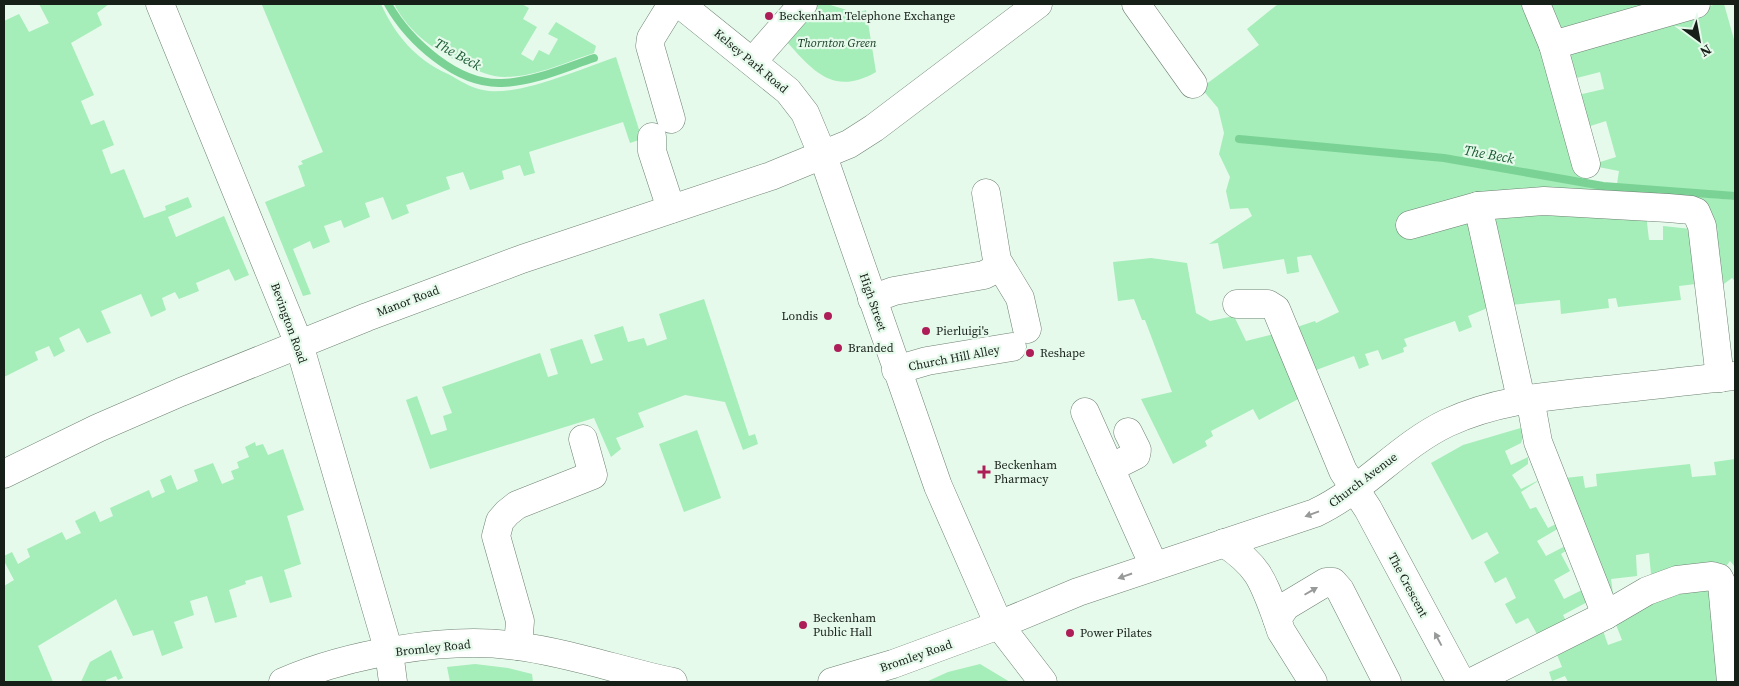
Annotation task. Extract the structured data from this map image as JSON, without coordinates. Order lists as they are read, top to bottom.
{
  "streets": {
    "main road": [
      "Kelsey Park Road",
      "Manor Road",
      "High Street",
      "Bevington Road",
      "Church Hill Alley",
      "Church Avenue",
      "The Crescent",
      "Bromley Road"
    ]
  },
  "crossings": [
    ["Kelsey Park Road", "Manor Road"],
    ["Kelsey Park Road", "High Street"],
    ["Manor Road", "High Street"],
    ["Manor Road", "Bevington Road"],
    ["High Street", "Church Hill Alley"],
    ["High Street", "Church Avenue"],
    ["High Street", "Bromley Road"],
    ["Bevington Road", "Bromley Road"],
    ["Church Avenue", "The Crescent"],
    ["Church Avenue", "Bromley Road"]
  ],
  "one_way": ["Church Avenue"],
  "water": ["The Beck"],
  "parks": ["Thornton Green"],
  "places": {
    "other": [
      "Beckenham Telephone Exchange",
      "Londis",
      "Pierluigi's",
      "Branded",
      "Reshape",
      "Beckenham Public Hall",
      "Power Pilates"
    ],
    "health": ["Beckenham Pharmacy"]
  },
  "north": "bottom right"
}
